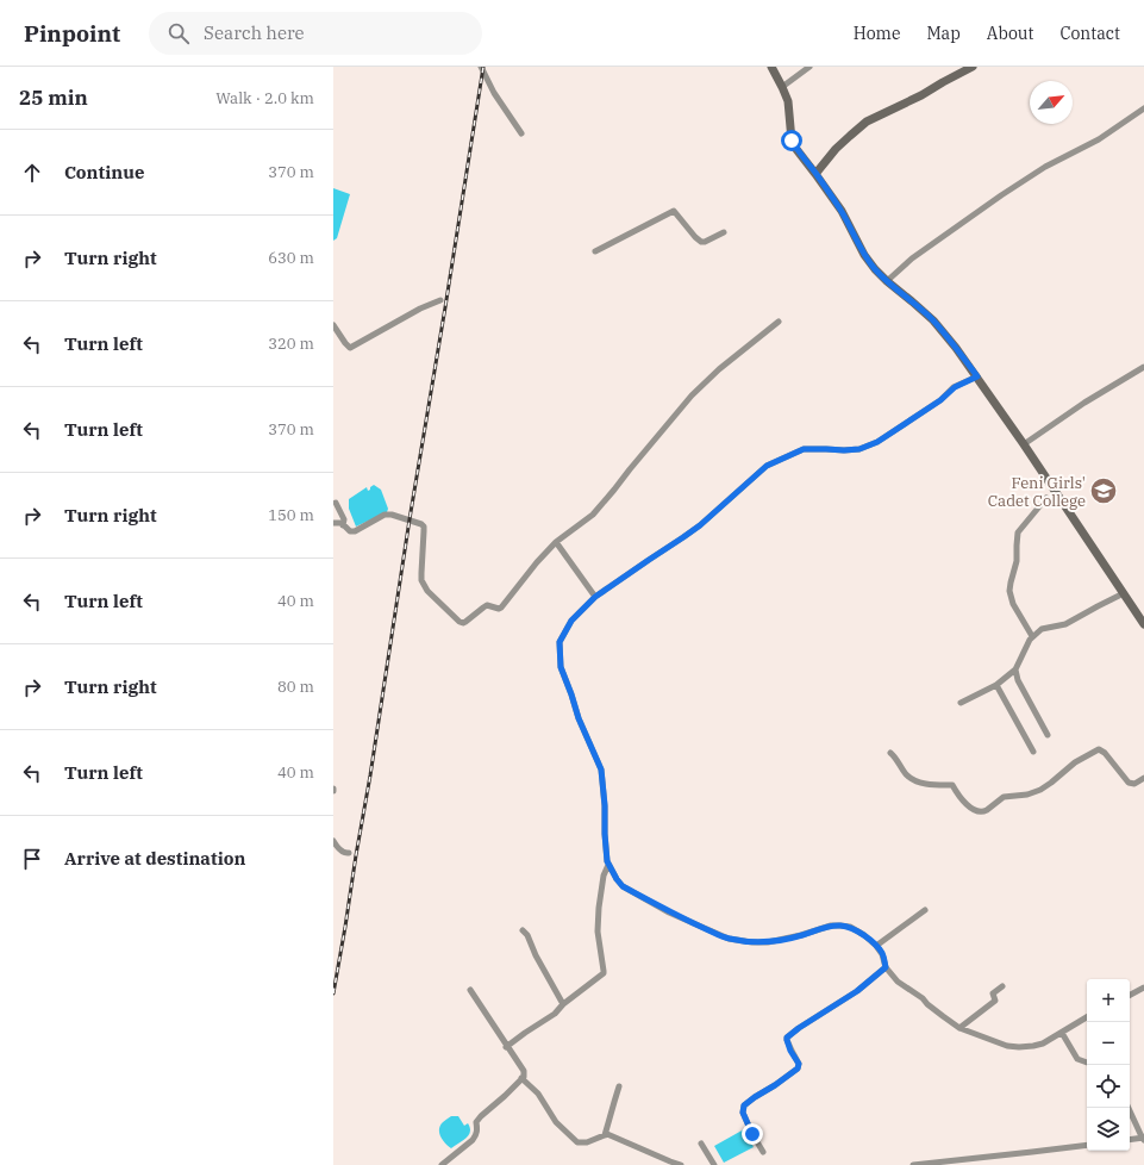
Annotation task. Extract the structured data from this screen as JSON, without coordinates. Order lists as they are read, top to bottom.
{
  "places": {
    "school or university": ["Feni Girls' Cadet College"]
  },
  "north": "top right",
  "page": {
    "header": "Pinpoint",
    "search": "Search here",
    "nav": [
      "Home",
      "Map",
      "About",
      "Contact"
    ],
    "heading": ["25 min", "Walk · 2.0 km"],
    "list": [
      ["Continue", "370 m"],
      ["Turn right", "630 m"],
      ["Turn left", "320 m"],
      ["Turn left", "370 m"],
      ["Turn right", "150 m"],
      ["Turn left", "40 m"],
      ["Turn right", "80 m"],
      ["Turn left", "40 m"],
      "Arrive at destination"
    ],
    "map_buttons": ["+", "−"]
  }
}
